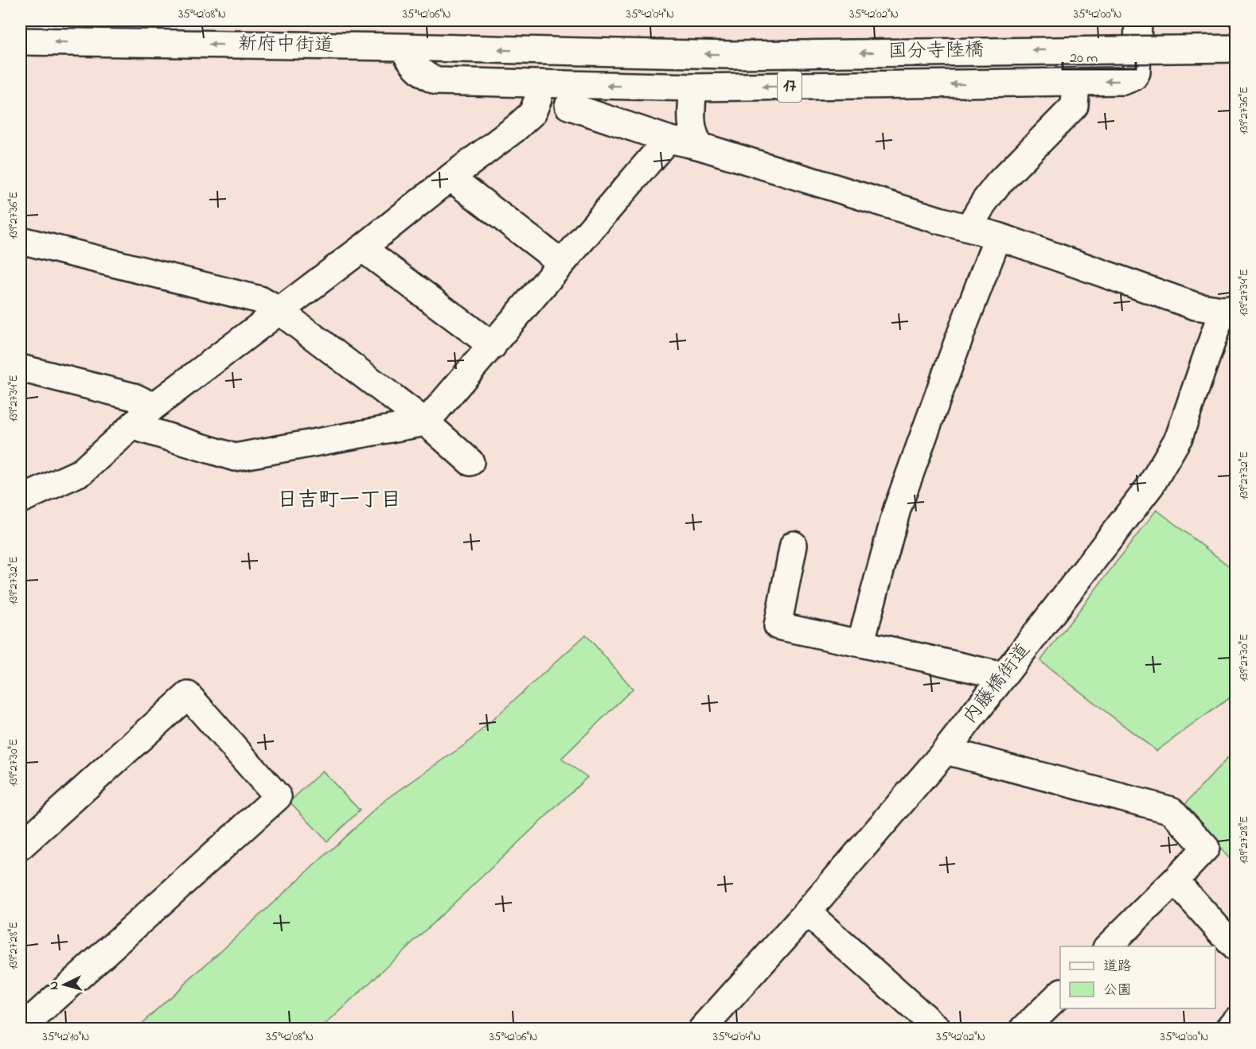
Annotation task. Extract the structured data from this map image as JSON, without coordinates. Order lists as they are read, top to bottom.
{
  "streets": {
    "street": [
      "新府中街道",
      "国分寺陸橋",
      "17",
      "内藤橋街道"
    ]
  },
  "crossings": [
    ["新府中街道", "国分寺陸橋"],
    ["新府中街道", "17"]
  ],
  "districts": ["日吉町一丁目"],
  "legend": ["道路", "公園"],
  "scale_bar": "20 m",
  "north": "left",
  "coordinates": [
    "35°42'08\"N",
    "35°42'06\"N",
    "35°42'04\"N",
    "35°42'02\"N",
    "35°42'00\"N",
    "139°27'36\"E",
    "139°27'34\"E",
    "139°27'32\"E",
    "139°27'30\"E",
    "139°27'28\"E",
    "35°42'10\"N"
  ]
}
